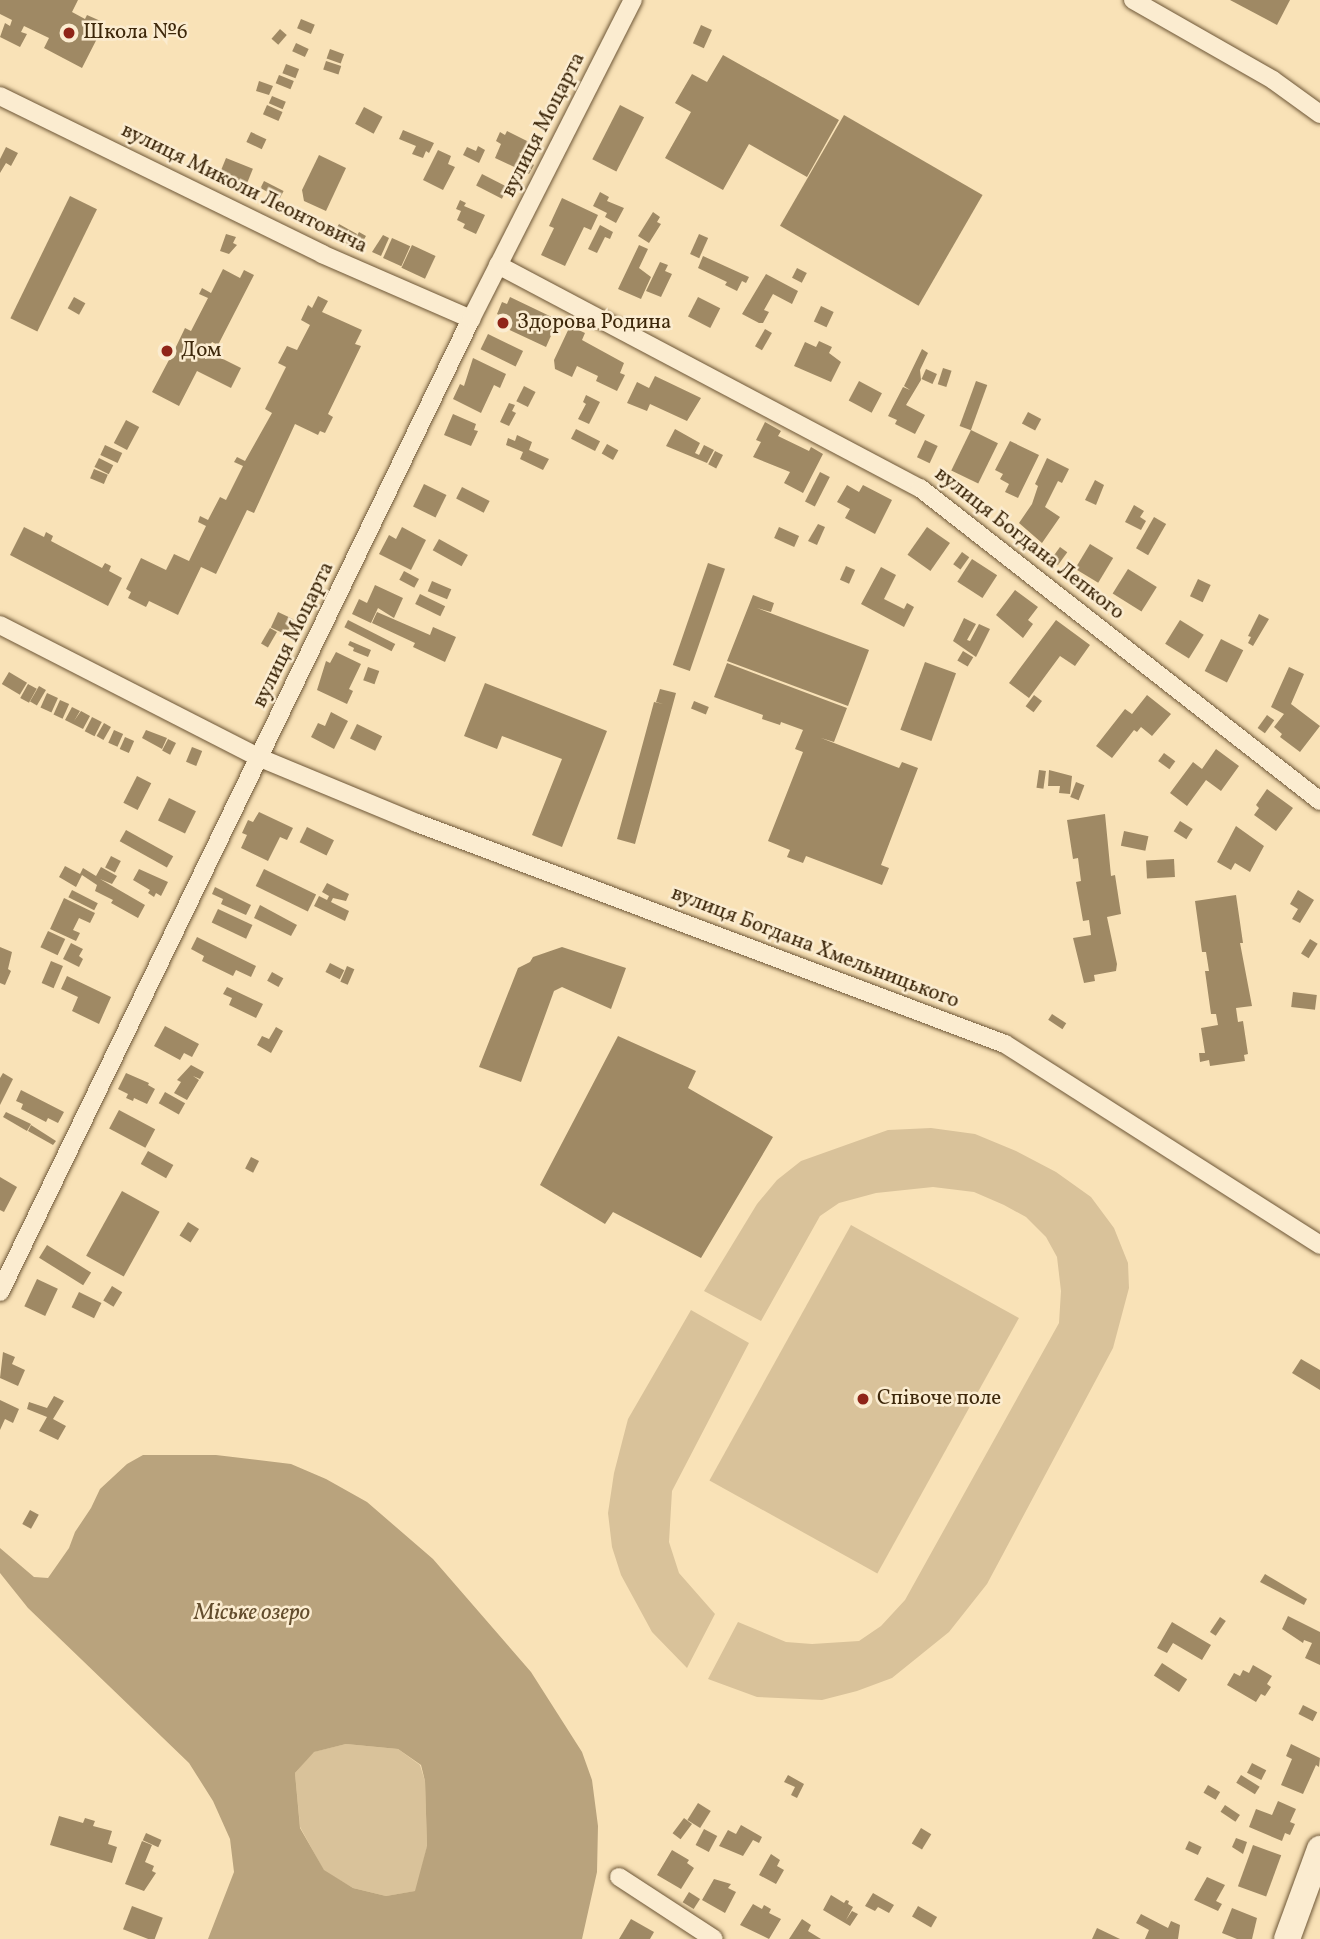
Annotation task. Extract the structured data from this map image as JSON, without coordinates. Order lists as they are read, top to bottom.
{
  "streets": {
    "street": [
      "вулиця Моцарта",
      "вулиця Миколи Леонтовича",
      "вулиця Богдана Лепкого",
      "вулиця Богдана Хмельницького"
    ]
  },
  "crossings": [
    ["вулиця Моцарта", "вулиця Миколи Леонтовича"],
    ["вулиця Моцарта", "вулиця Богдана Лепкого"],
    ["вулиця Моцарта", "вулиця Богдана Хмельницького"]
  ],
  "water": ["Міське озеро"],
  "places": [
    "Школа №6",
    "Здорова Родина",
    "Дом",
    "Співоче поле"
  ]
}
